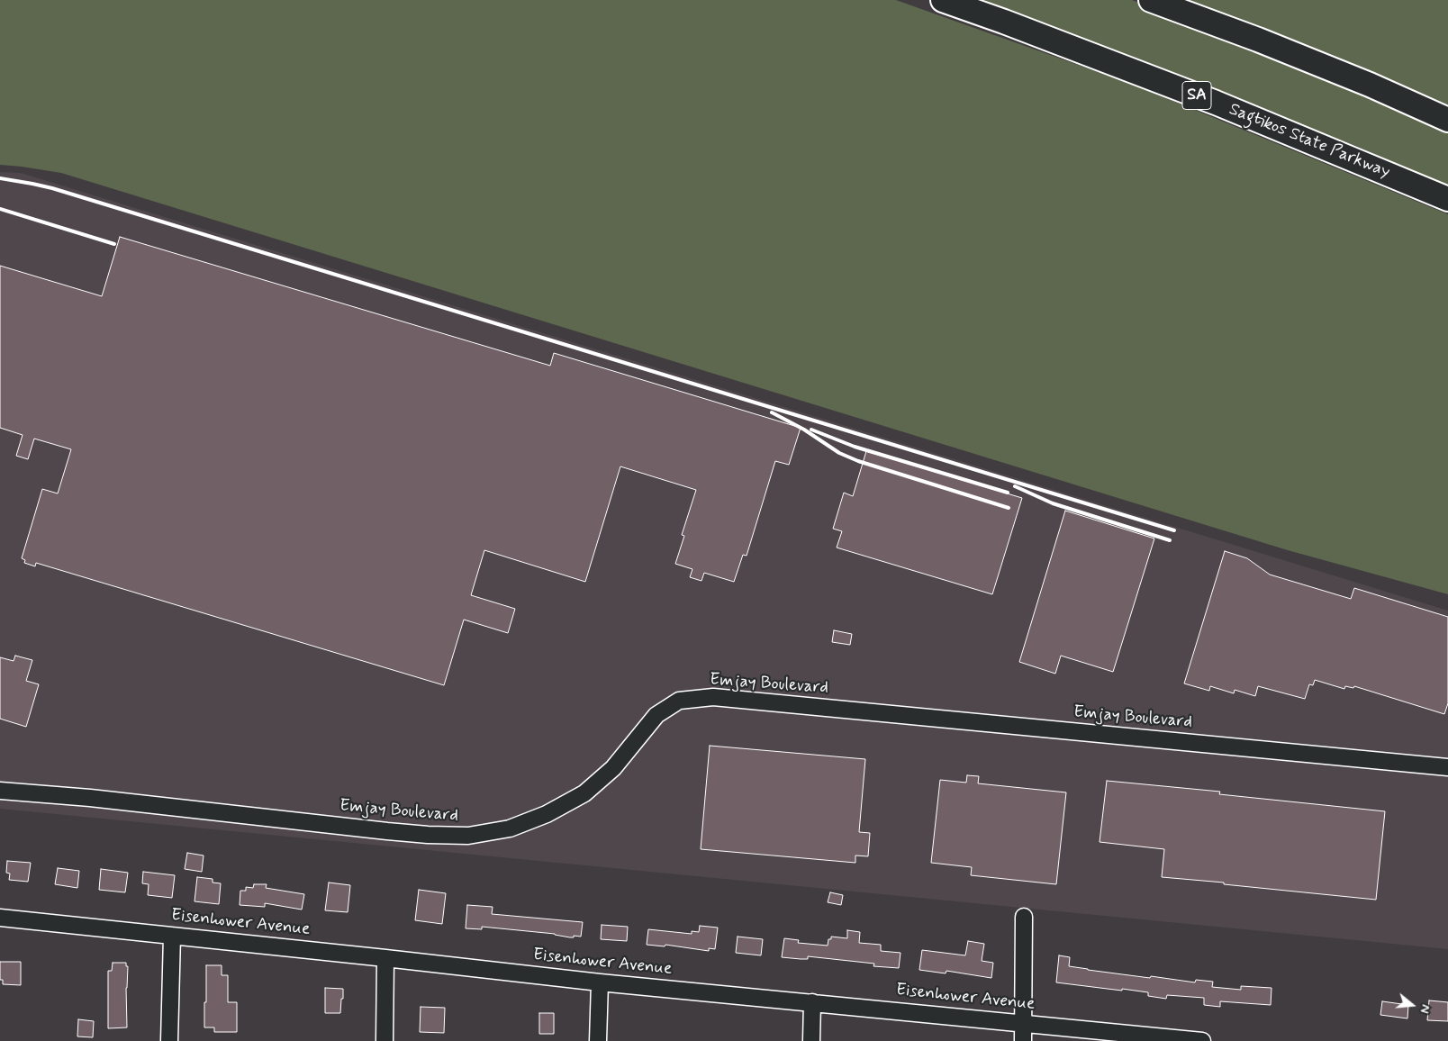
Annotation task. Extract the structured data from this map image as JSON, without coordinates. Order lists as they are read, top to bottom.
{
  "streets": {
    "highway": ["SA", "Sagtikos State Parkway"],
    "street": ["Emjay Boulevard", "Eisenhower Avenue"]
  },
  "north": "right"
}
